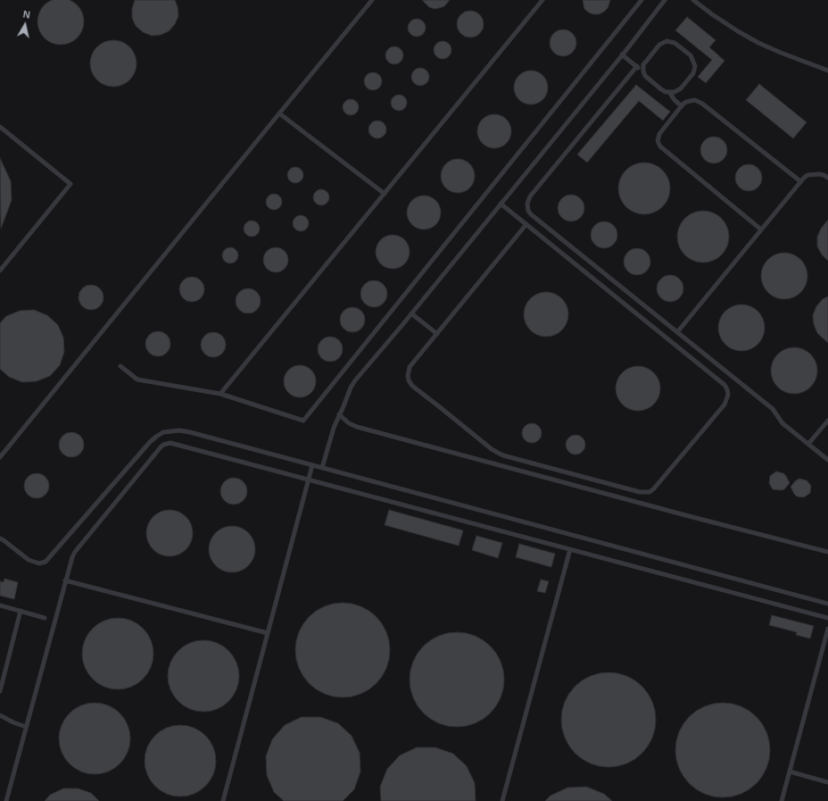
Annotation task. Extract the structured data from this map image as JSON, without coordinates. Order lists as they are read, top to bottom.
{
  "north": "top"
}
